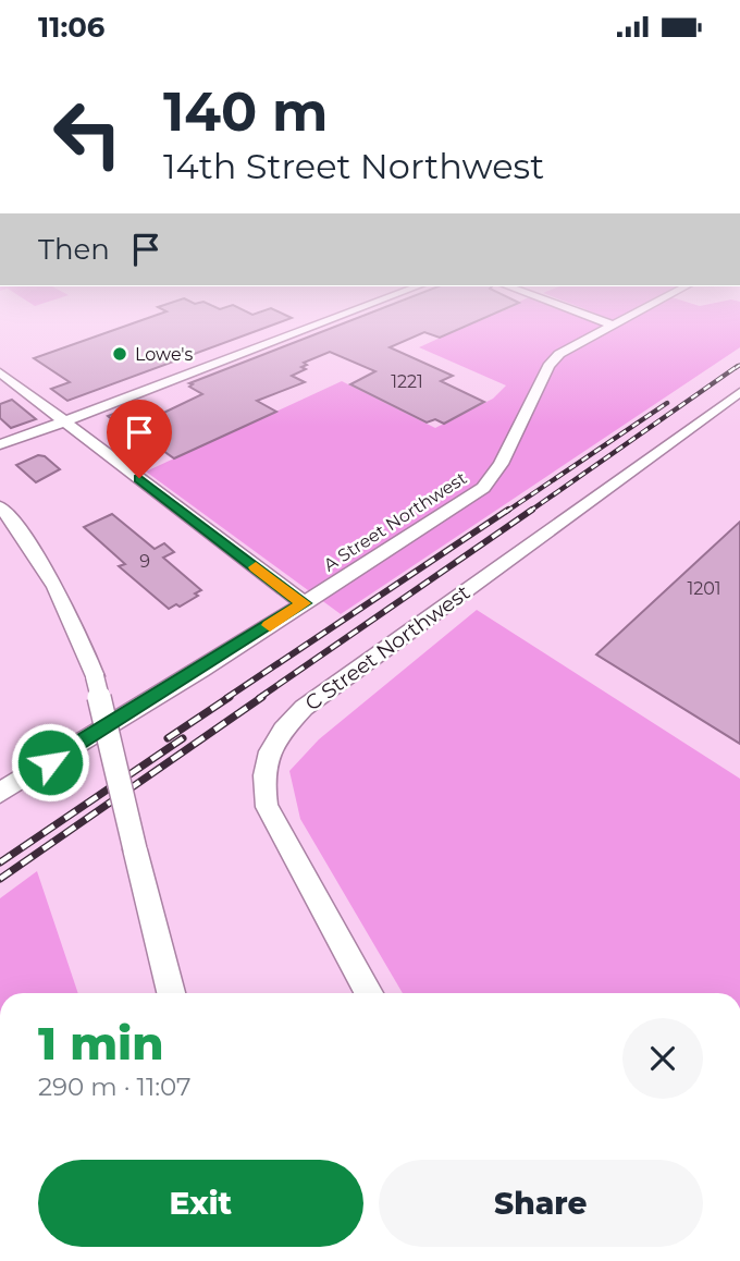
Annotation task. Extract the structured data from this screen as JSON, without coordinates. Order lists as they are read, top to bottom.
{
  "streets": {
    "street": ["A Street Northwest", "C Street Northwest"]
  },
  "places": ["Lowe's"],
  "house_numbers": ["1221", "9", "1201"],
  "page": {
    "status": "11:06",
    "turn": ["140 m", "14th Street Northwest"],
    "then": "Then",
    "heading": ["1 min", "290 m · 11:07"],
    "buttons": ["Exit", "Share"]
  }
}
